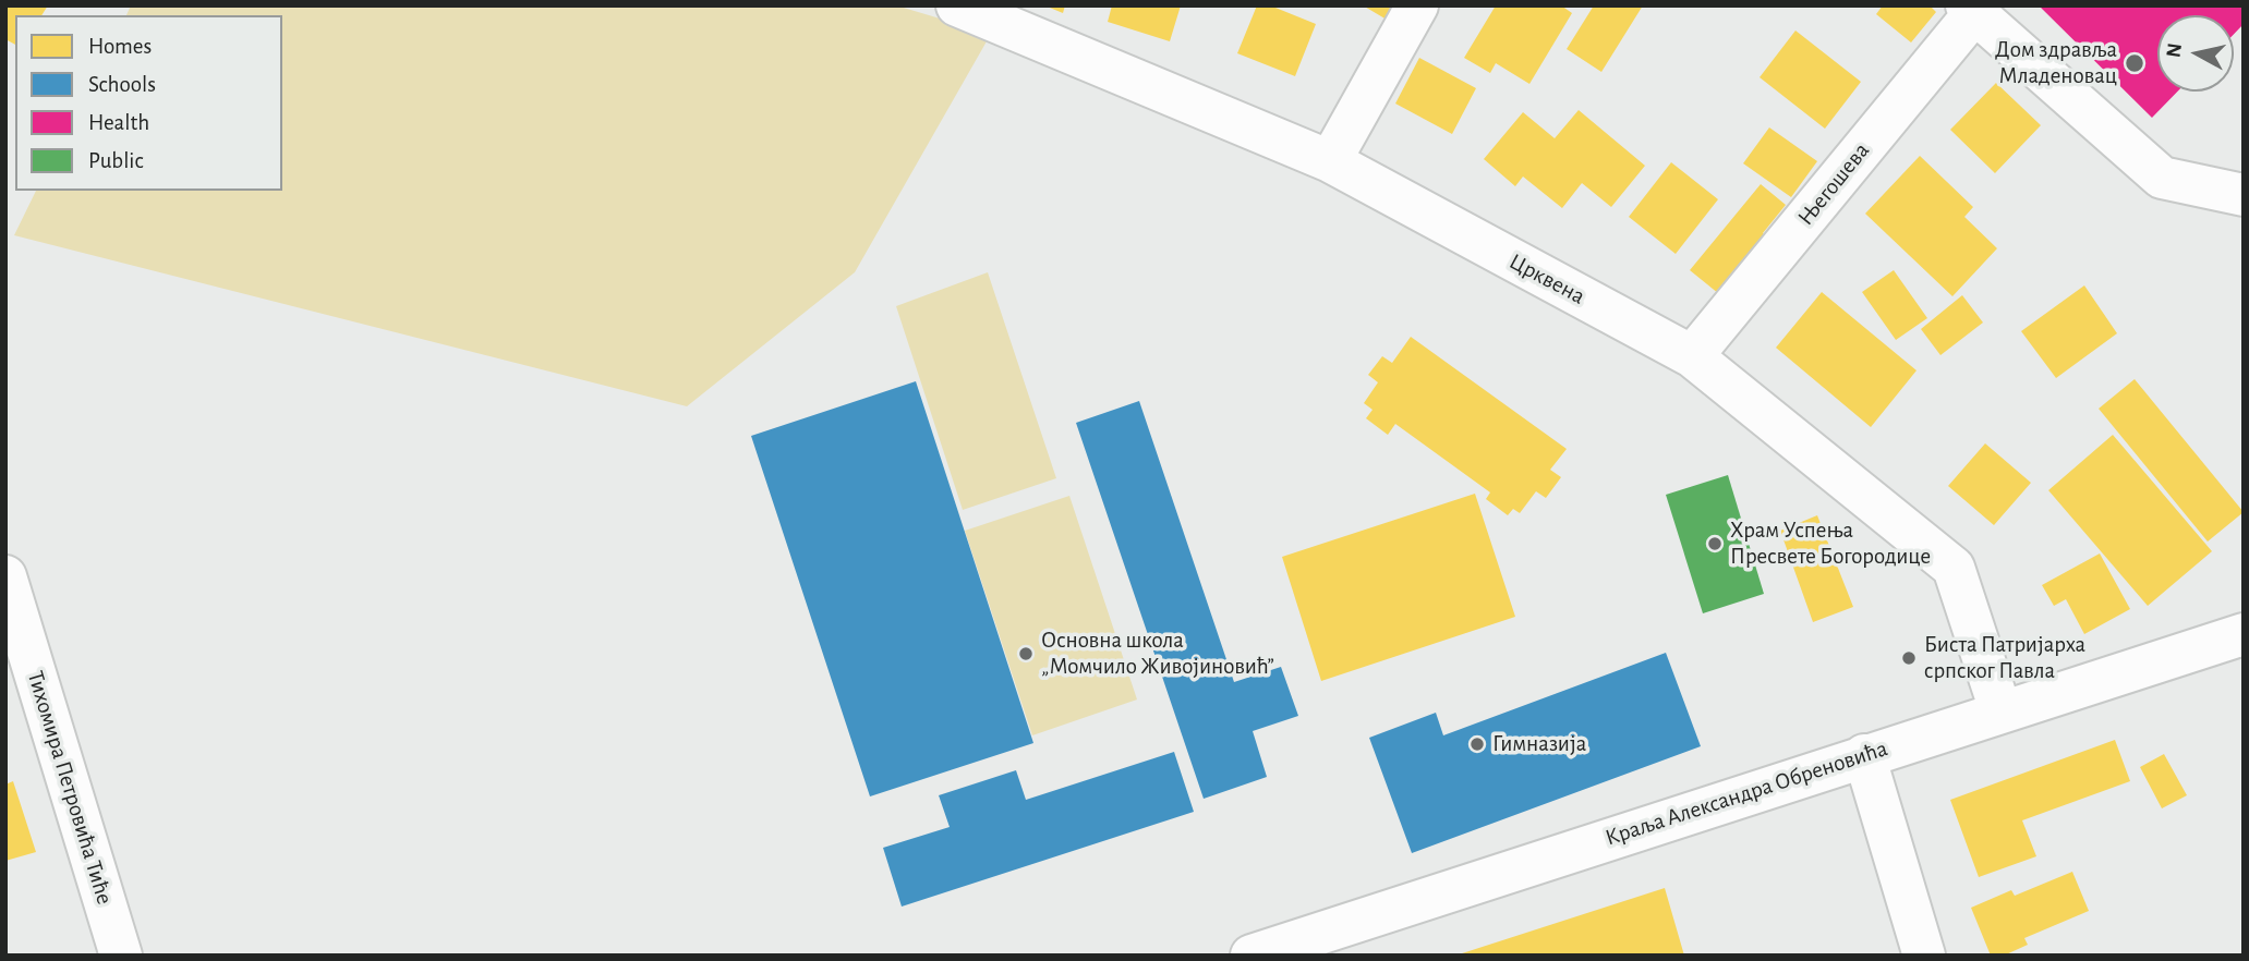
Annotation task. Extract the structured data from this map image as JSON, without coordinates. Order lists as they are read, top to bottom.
{
  "streets": {
    "street": [
      "Његошева",
      "Црквена",
      "Тихомира Петровића Тиће",
      "Краља Александра Обреновића"
    ]
  },
  "crossings": [
    ["Његошева", "Црквена"],
    ["Црквена", "Краља Александра Обреновића"]
  ],
  "places": [
    "Дом здравља Младеновац",
    "Храм Успења Пресвете Богородице",
    "Основна школа „Момчило Живојиновић”",
    "Биста Патријарха српског Павла",
    "Гимназија"
  ],
  "legend": [
    "Homes",
    "Schools",
    "Health",
    "Public"
  ],
  "north": "left"
}
